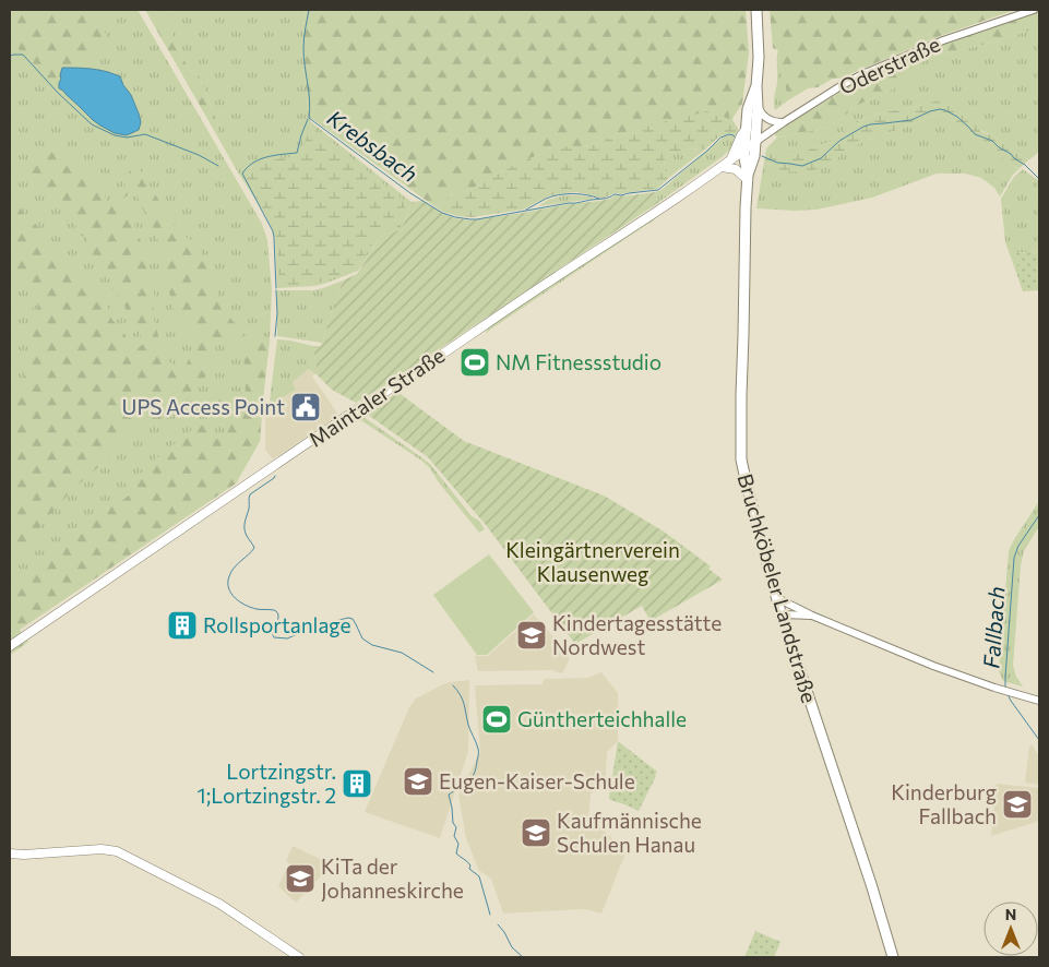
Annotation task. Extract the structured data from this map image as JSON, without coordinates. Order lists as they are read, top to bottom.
{
  "streets": {
    "main road": ["Maintaler Straße", "Bruchköbeler Landstraße"],
    "street": ["Oderstraße"]
  },
  "crossings": [
    ["Oderstraße", "Bruchköbeler Landstraße"],
    ["Maintaler Straße", "Bruchköbeler Landstraße"]
  ],
  "water": ["Krebsbach", "Fallbach"],
  "parks": ["Kleingärtnerverein Klausenweg"],
  "places": {
    "sports": ["NM Fitnessstudio", "Güntherteichhalle"],
    "public building": ["UPS Access Point"],
    "building": ["Rollsportanlage", "Lortzingstr. 1;Lortzingstr. 2"],
    "school or university": [
      "Kindertagesstätte Nordwest",
      "Eugen-Kaiser-Schule",
      "Kinderburg Fallbach",
      "Kaufmännische Schulen Hanau",
      "KiTa der Johanneskirche"
    ]
  },
  "north": "top"
}
